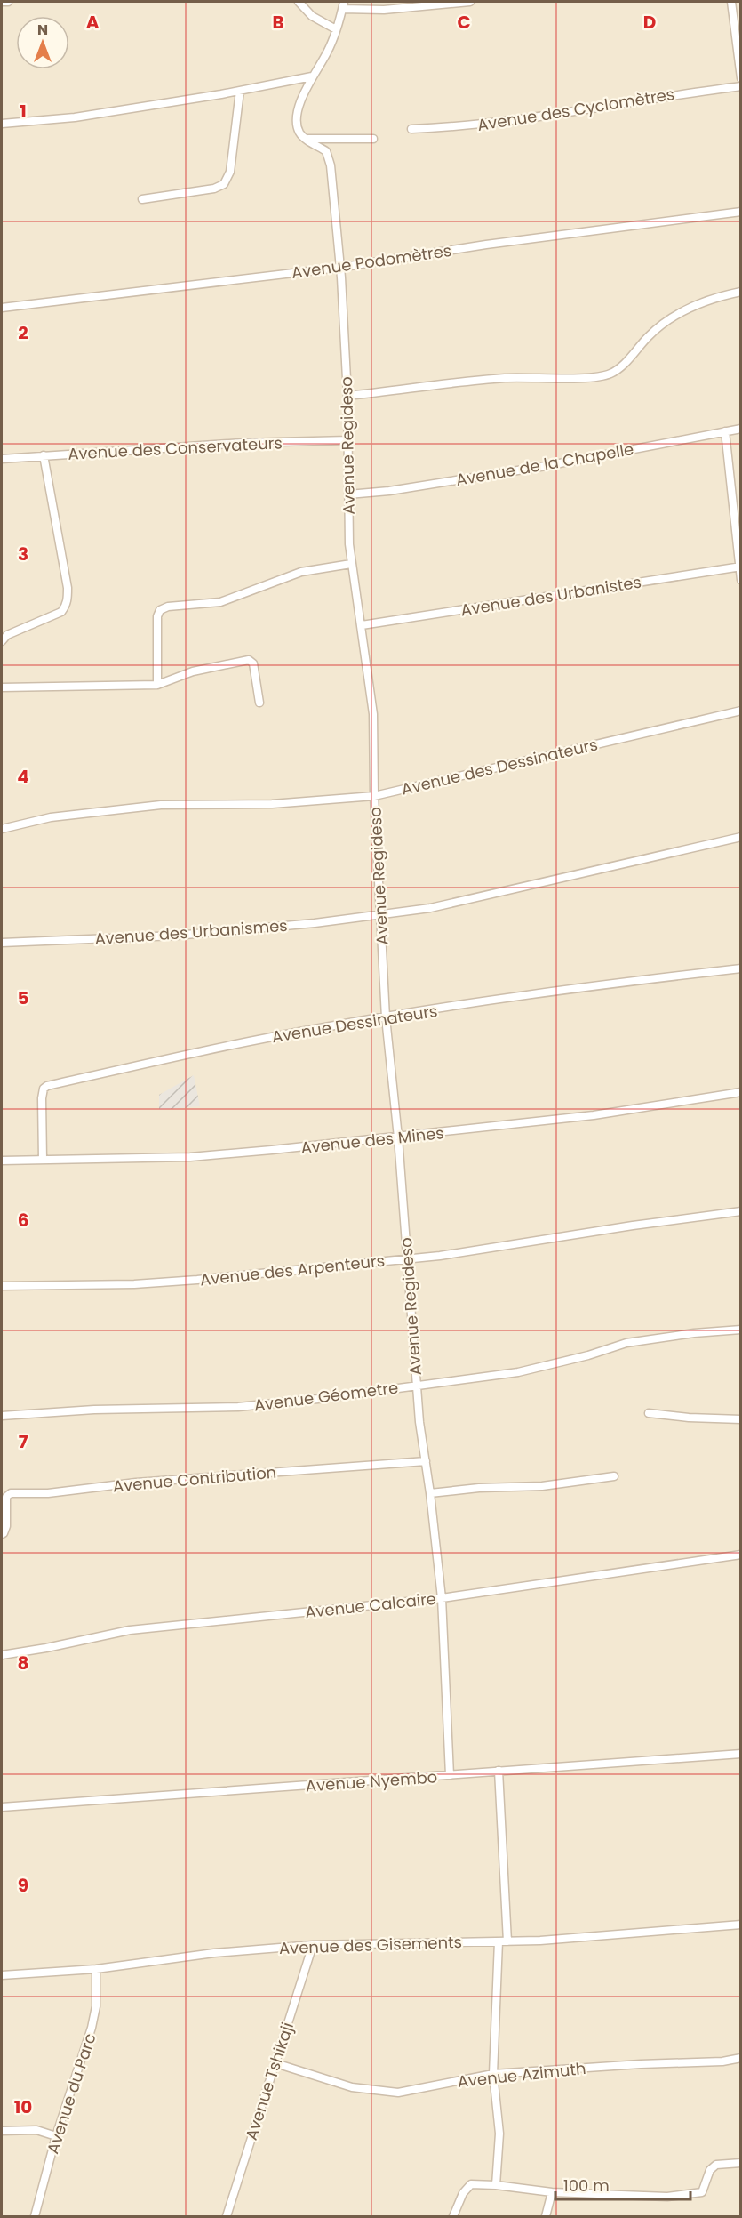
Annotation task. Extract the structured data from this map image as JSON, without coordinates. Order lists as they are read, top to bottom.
{
  "streets": {
    "street": [
      "Avenue des Cyclomètres",
      "Avenue Podomètres",
      "Avenue Regideso",
      "Avenue des Conservateurs",
      "Avenue de la Chapelle",
      "Avenue des Urbanistes",
      "Avenue des Dessinateurs",
      "Avenue des Urbanismes",
      "Avenue Dessinateurs",
      "Avenue des Mines",
      "Avenue des Arpenteurs",
      "Avenue Géometre",
      "Avenue Contribution",
      "Avenue Calcaire",
      "Avenue Nyembo",
      "Avenue des Gisements",
      "Avenue Azimuth",
      "Avenue Tshikaji",
      "Avenue du Parc"
    ]
  },
  "crossings": [
    ["Avenue Podomètres", "Avenue Regideso"],
    ["Avenue Regideso", "Avenue des Conservateurs"],
    ["Avenue Regideso", "Avenue de la Chapelle"],
    ["Avenue Regideso", "Avenue des Urbanistes"],
    ["Avenue Regideso", "Avenue des Dessinateurs"],
    ["Avenue Regideso", "Avenue des Urbanismes"],
    ["Avenue Regideso", "Avenue Dessinateurs"],
    ["Avenue Regideso", "Avenue des Mines"],
    ["Avenue Regideso", "Avenue des Arpenteurs"],
    ["Avenue Regideso", "Avenue Géometre"],
    ["Avenue Regideso", "Avenue Contribution"],
    ["Avenue Regideso", "Avenue Calcaire"],
    ["Avenue Regideso", "Avenue Nyembo"],
    ["Avenue Dessinateurs", "Avenue des Mines"],
    ["Avenue des Gisements", "Avenue Tshikaji"],
    ["Avenue des Gisements", "Avenue du Parc"],
    ["Avenue Azimuth", "Avenue Tshikaji"]
  ],
  "scale_bar": "100 m",
  "north": "top",
  "grid": {
    "columns": [
      "A",
      "B",
      "C",
      "D"
    ],
    "rows": [
      "1",
      "2",
      "3",
      "4",
      "5",
      "6",
      "7",
      "8",
      "9",
      "10"
    ]
  }
}
